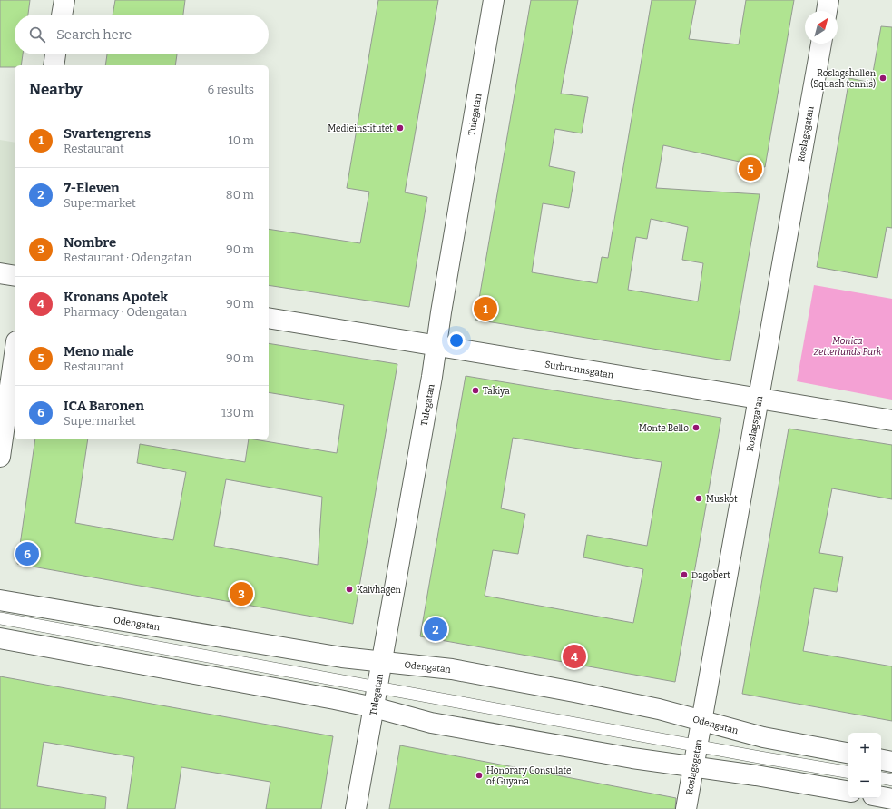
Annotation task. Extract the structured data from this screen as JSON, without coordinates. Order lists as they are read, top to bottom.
{
  "streets": {
    "street": [
      "Tulegatan",
      "Roslagsgatan",
      "Surbrunnsgatan",
      "Odengatan"
    ]
  },
  "crossings": [
    ["Tulegatan", "Surbrunnsgatan"],
    ["Tulegatan", "Odengatan"],
    ["Roslagsgatan", "Surbrunnsgatan"],
    ["Roslagsgatan", "Odengatan"]
  ],
  "parks": ["Monica Zetterlunds Park"],
  "places": [
    "Roslagshallen (Squash tennis)",
    "Medieinstitutet",
    "Takiya",
    "Monte Bello",
    "Muskot",
    "Dagobert",
    "Kalvhagen",
    "Honorary Consulate of Guyana"
  ],
  "north": "top right",
  "page": {
    "search": "Search here",
    "heading": ["Nearby", "6 results"],
    "list": [
      {
        "mark": "1",
        "name": "Svartengrens",
        "note": "Restaurant",
        "value": "10 m"
      },
      {
        "mark": "2",
        "name": "7-Eleven",
        "note": "Supermarket",
        "value": "80 m"
      },
      {
        "mark": "3",
        "name": "Nombre",
        "note": "Restaurant · Odengatan",
        "value": "90 m"
      },
      {
        "mark": "4",
        "name": "Kronans Apotek",
        "note": "Pharmacy · Odengatan",
        "value": "90 m"
      },
      {
        "mark": "5",
        "name": "Meno male",
        "note": "Restaurant",
        "value": "90 m"
      },
      {
        "mark": "6",
        "name": "ICA Baronen",
        "note": "Supermarket",
        "value": "130 m"
      }
    ],
    "pins": [
      "5",
      "1",
      "6",
      "3",
      "2",
      "4"
    ],
    "map_buttons": ["+", "−"]
  }
}
